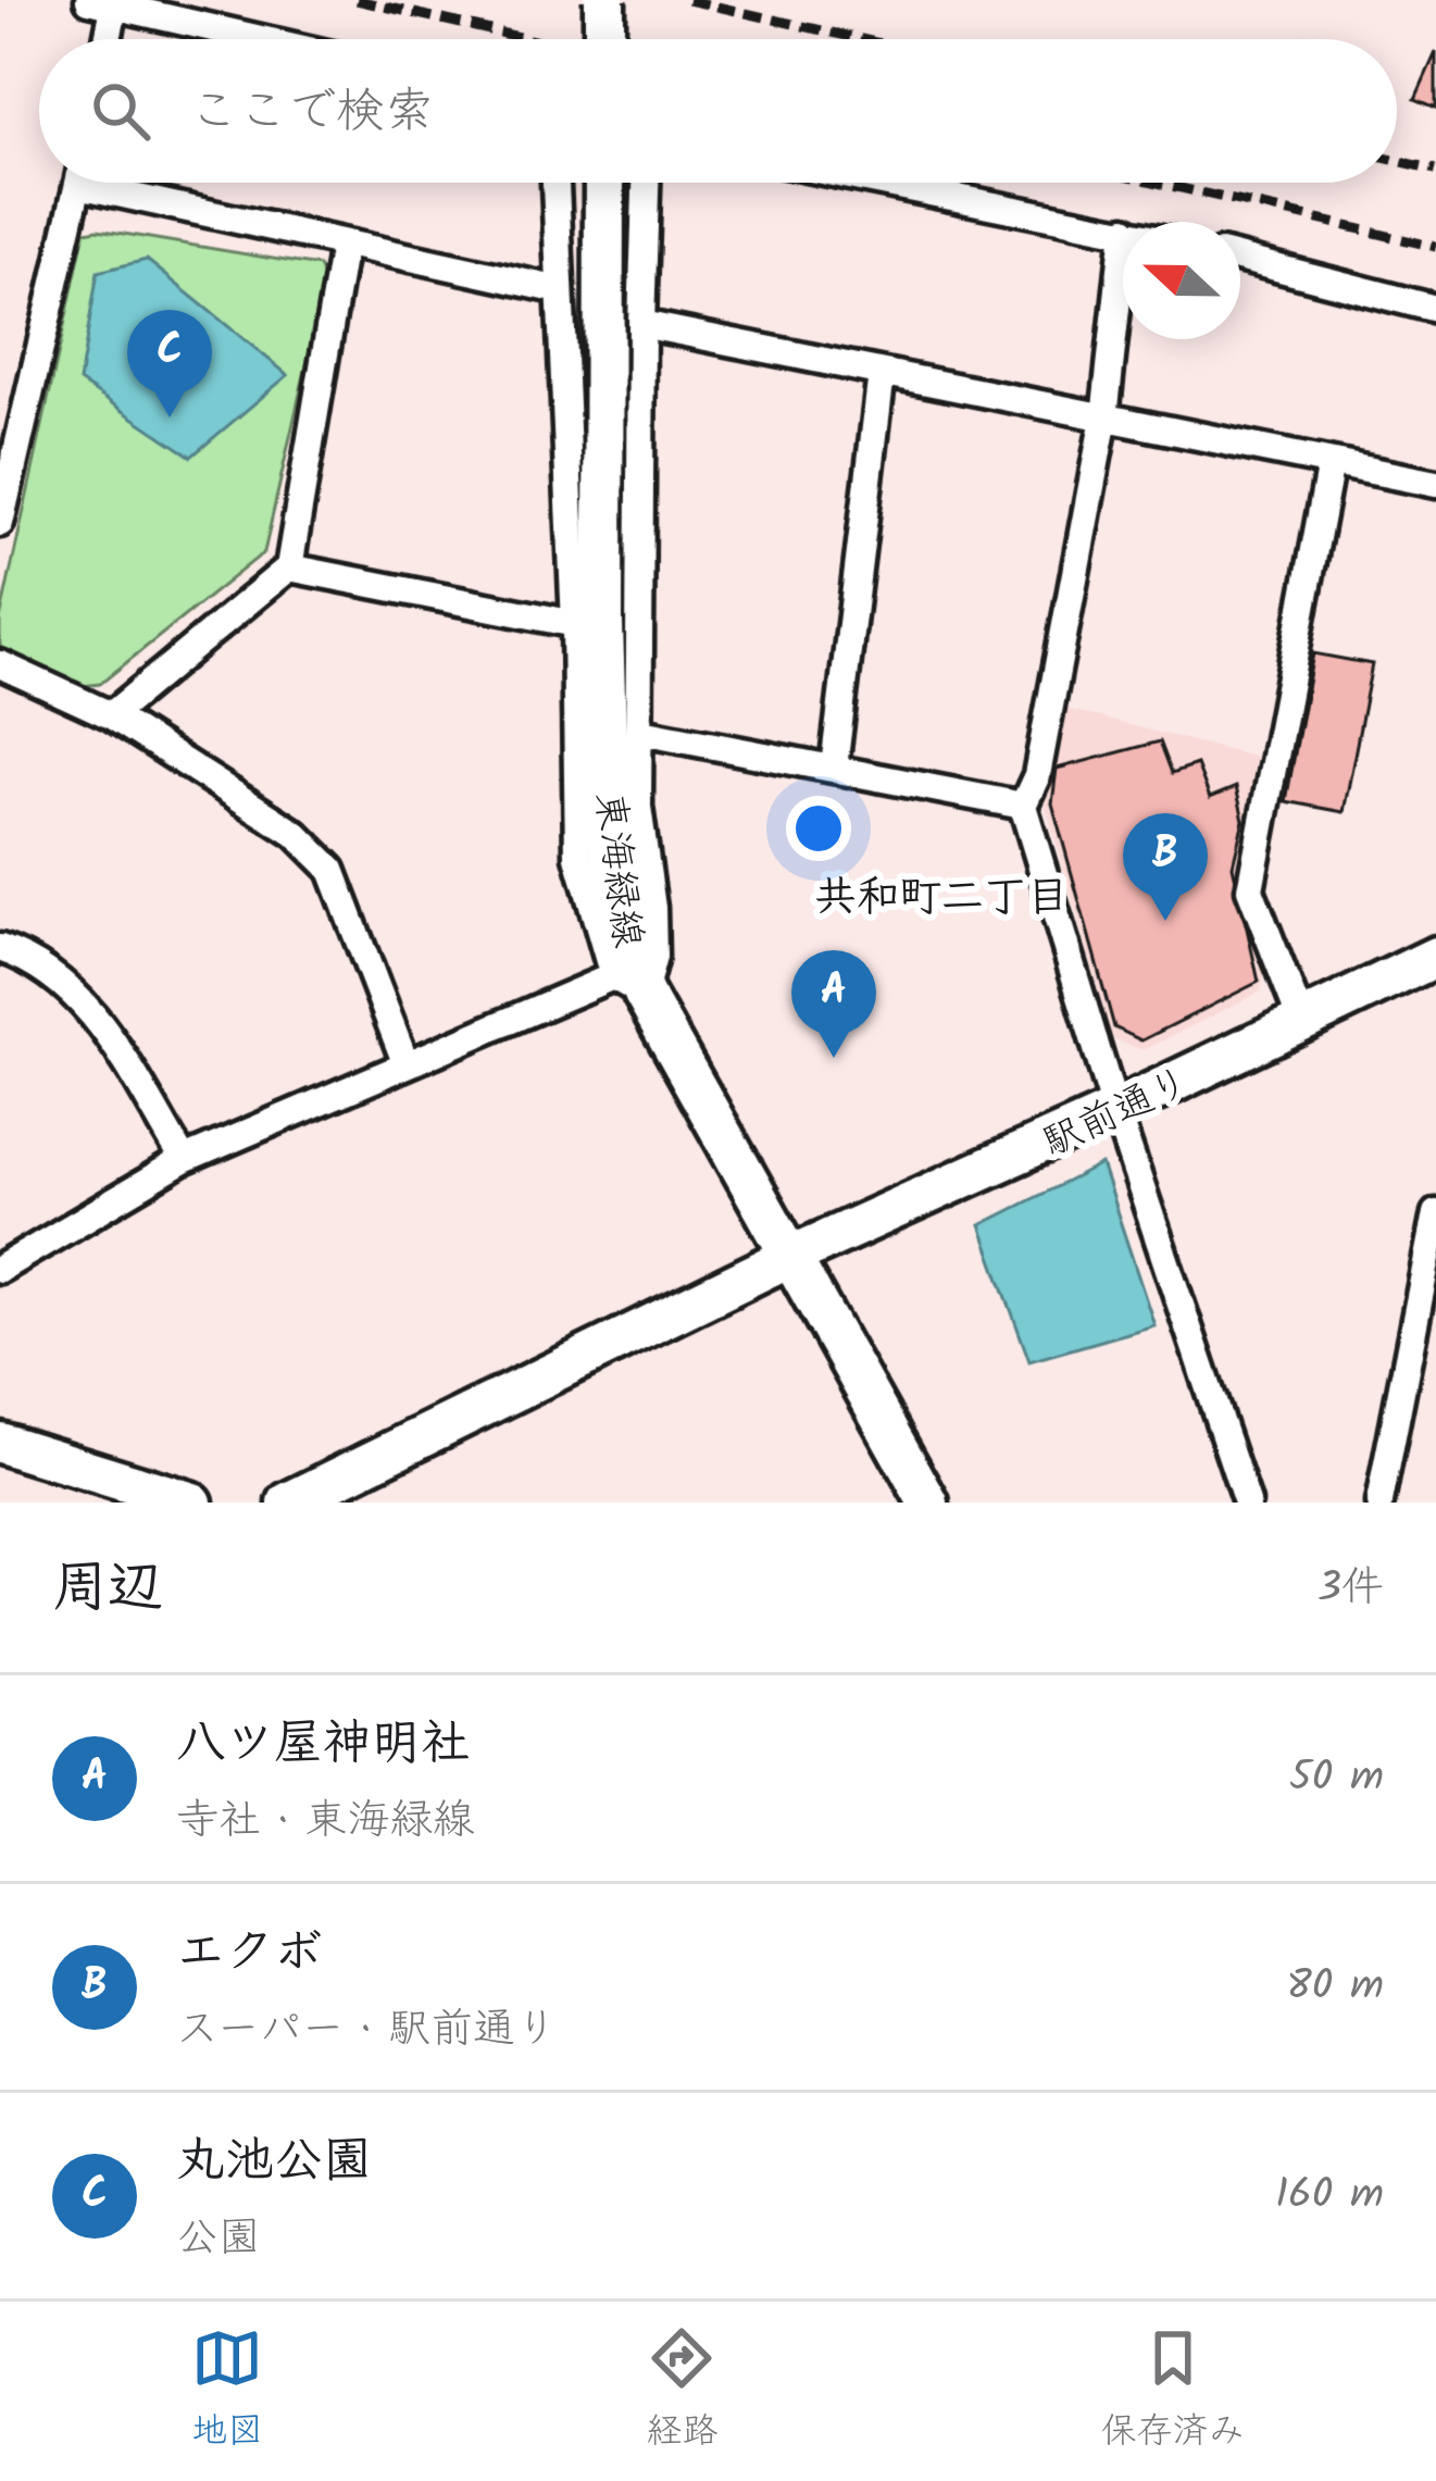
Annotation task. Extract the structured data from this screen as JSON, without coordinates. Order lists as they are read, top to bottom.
{
  "streets": {
    "main road": ["東海緑線", "駅前通り"]
  },
  "crossings": [
    ["東海緑線", "駅前通り"]
  ],
  "districts": ["共和町二丁目"],
  "north": "left",
  "page": {
    "search": "ここで検索",
    "pins": ["C", "B", "A"],
    "heading": ["周辺", "3件"],
    "list": [
      {
        "mark": "A",
        "name": "八ツ屋神明社",
        "note": "寺社 · 東海緑線",
        "value": "50 m"
      },
      {
        "mark": "B",
        "name": "エクボ",
        "note": "スーパー · 駅前通り",
        "value": "80 m"
      },
      {
        "mark": "C",
        "name": "丸池公園",
        "note": "公園",
        "value": "160 m"
      }
    ],
    "nav": ["地図", "経路", "保存済み"]
  }
}
